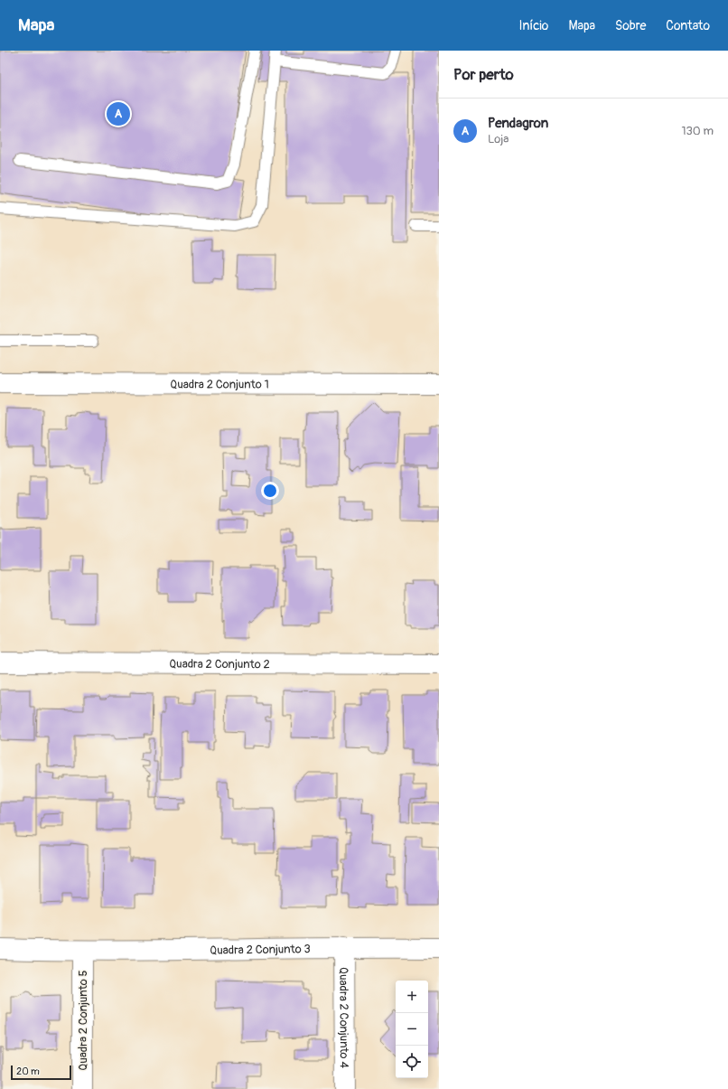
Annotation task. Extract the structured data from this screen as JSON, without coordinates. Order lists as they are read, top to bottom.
{
  "streets": {
    "street": [
      "Quadra 2 Conjunto 1",
      "Quadra 2 Conjunto 2",
      "Quadra 2 Conjunto 3",
      "Quadra 2 Conjunto 4",
      "Quadra 2 Conjunto 5"
    ]
  },
  "crossings": [
    ["Quadra 2 Conjunto 3", "Quadra 2 Conjunto 4"],
    ["Quadra 2 Conjunto 3", "Quadra 2 Conjunto 5"]
  ],
  "scale_bar": "20 m",
  "page": {
    "header": "Mapa",
    "nav": [
      "Início",
      "Mapa",
      "Sobre",
      "Contato"
    ],
    "heading": "Por perto",
    "list": [
      {
        "mark": "A",
        "name": "Pendagron",
        "note": "Loja",
        "value": "130 m"
      }
    ],
    "pins": "A",
    "map_buttons": ["+", "−"],
    "scale": "20 m"
  }
}
